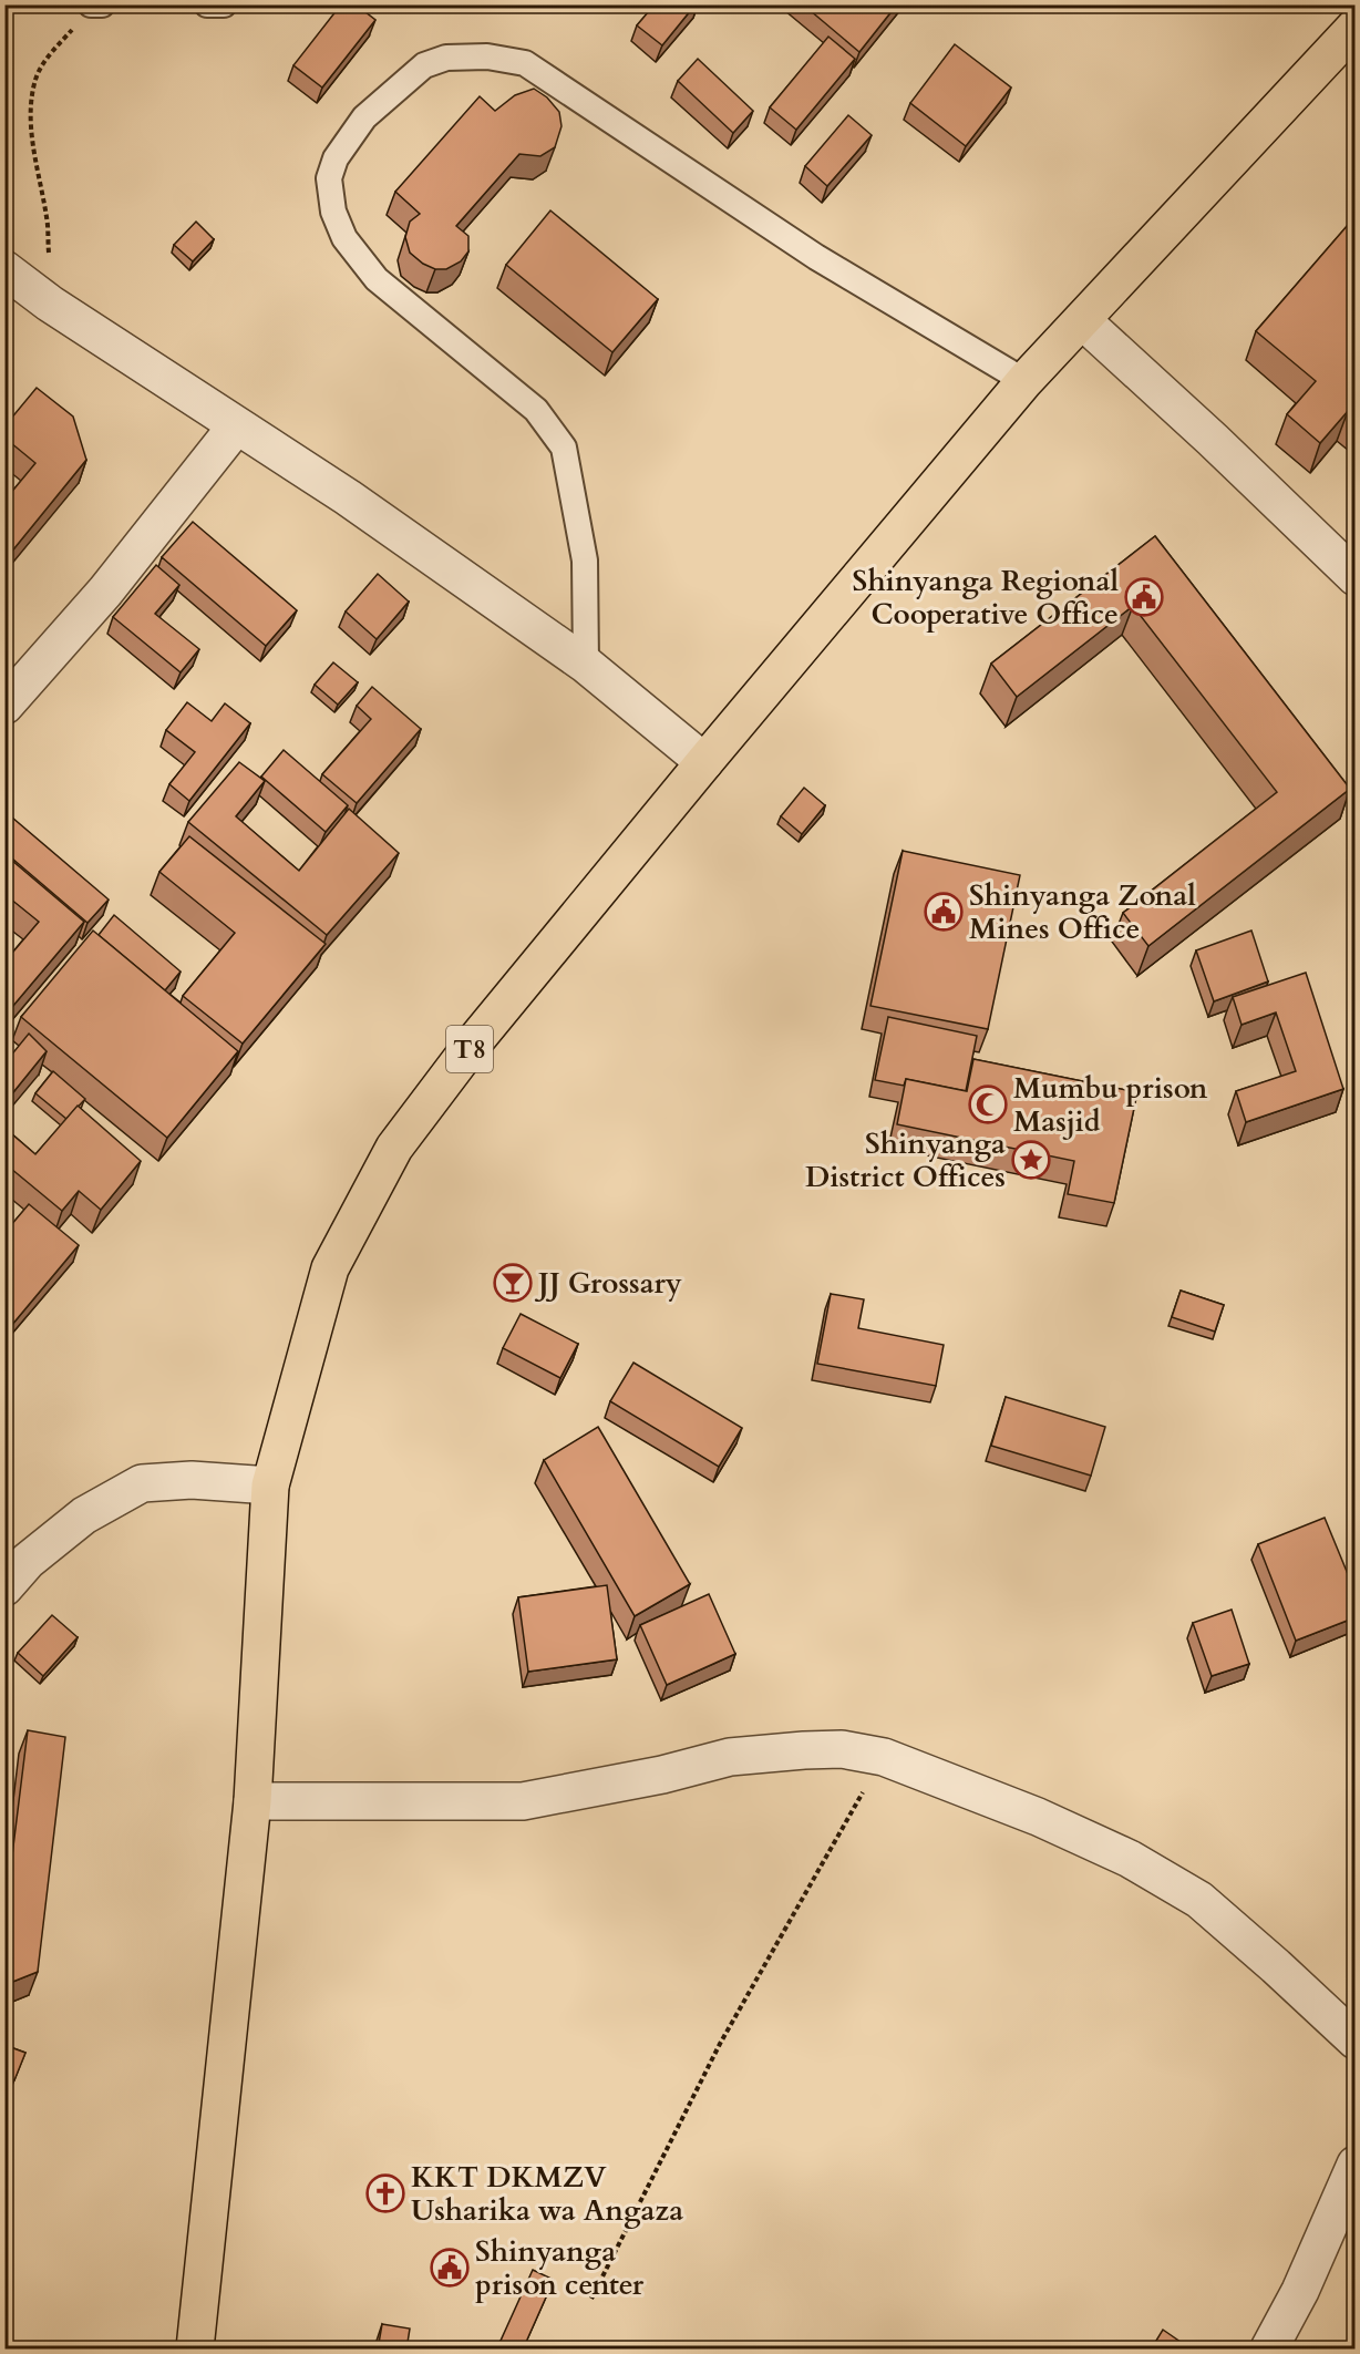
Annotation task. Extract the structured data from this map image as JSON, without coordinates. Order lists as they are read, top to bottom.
{
  "streets": {
    "highway": ["T8"]
  },
  "places": {
    "public building": ["Shinyanga Regional Cooperative Office", "Shinyanga Zonal Mines Office", "Shinyanga prison center"],
    "mosque": ["Mumbu prison Masjid"],
    "place": ["Shinyanga District Offices"],
    "bar": ["JJ Grossary"],
    "church": ["KKT DKMZV Usharika wa Angaza"]
  }
}
